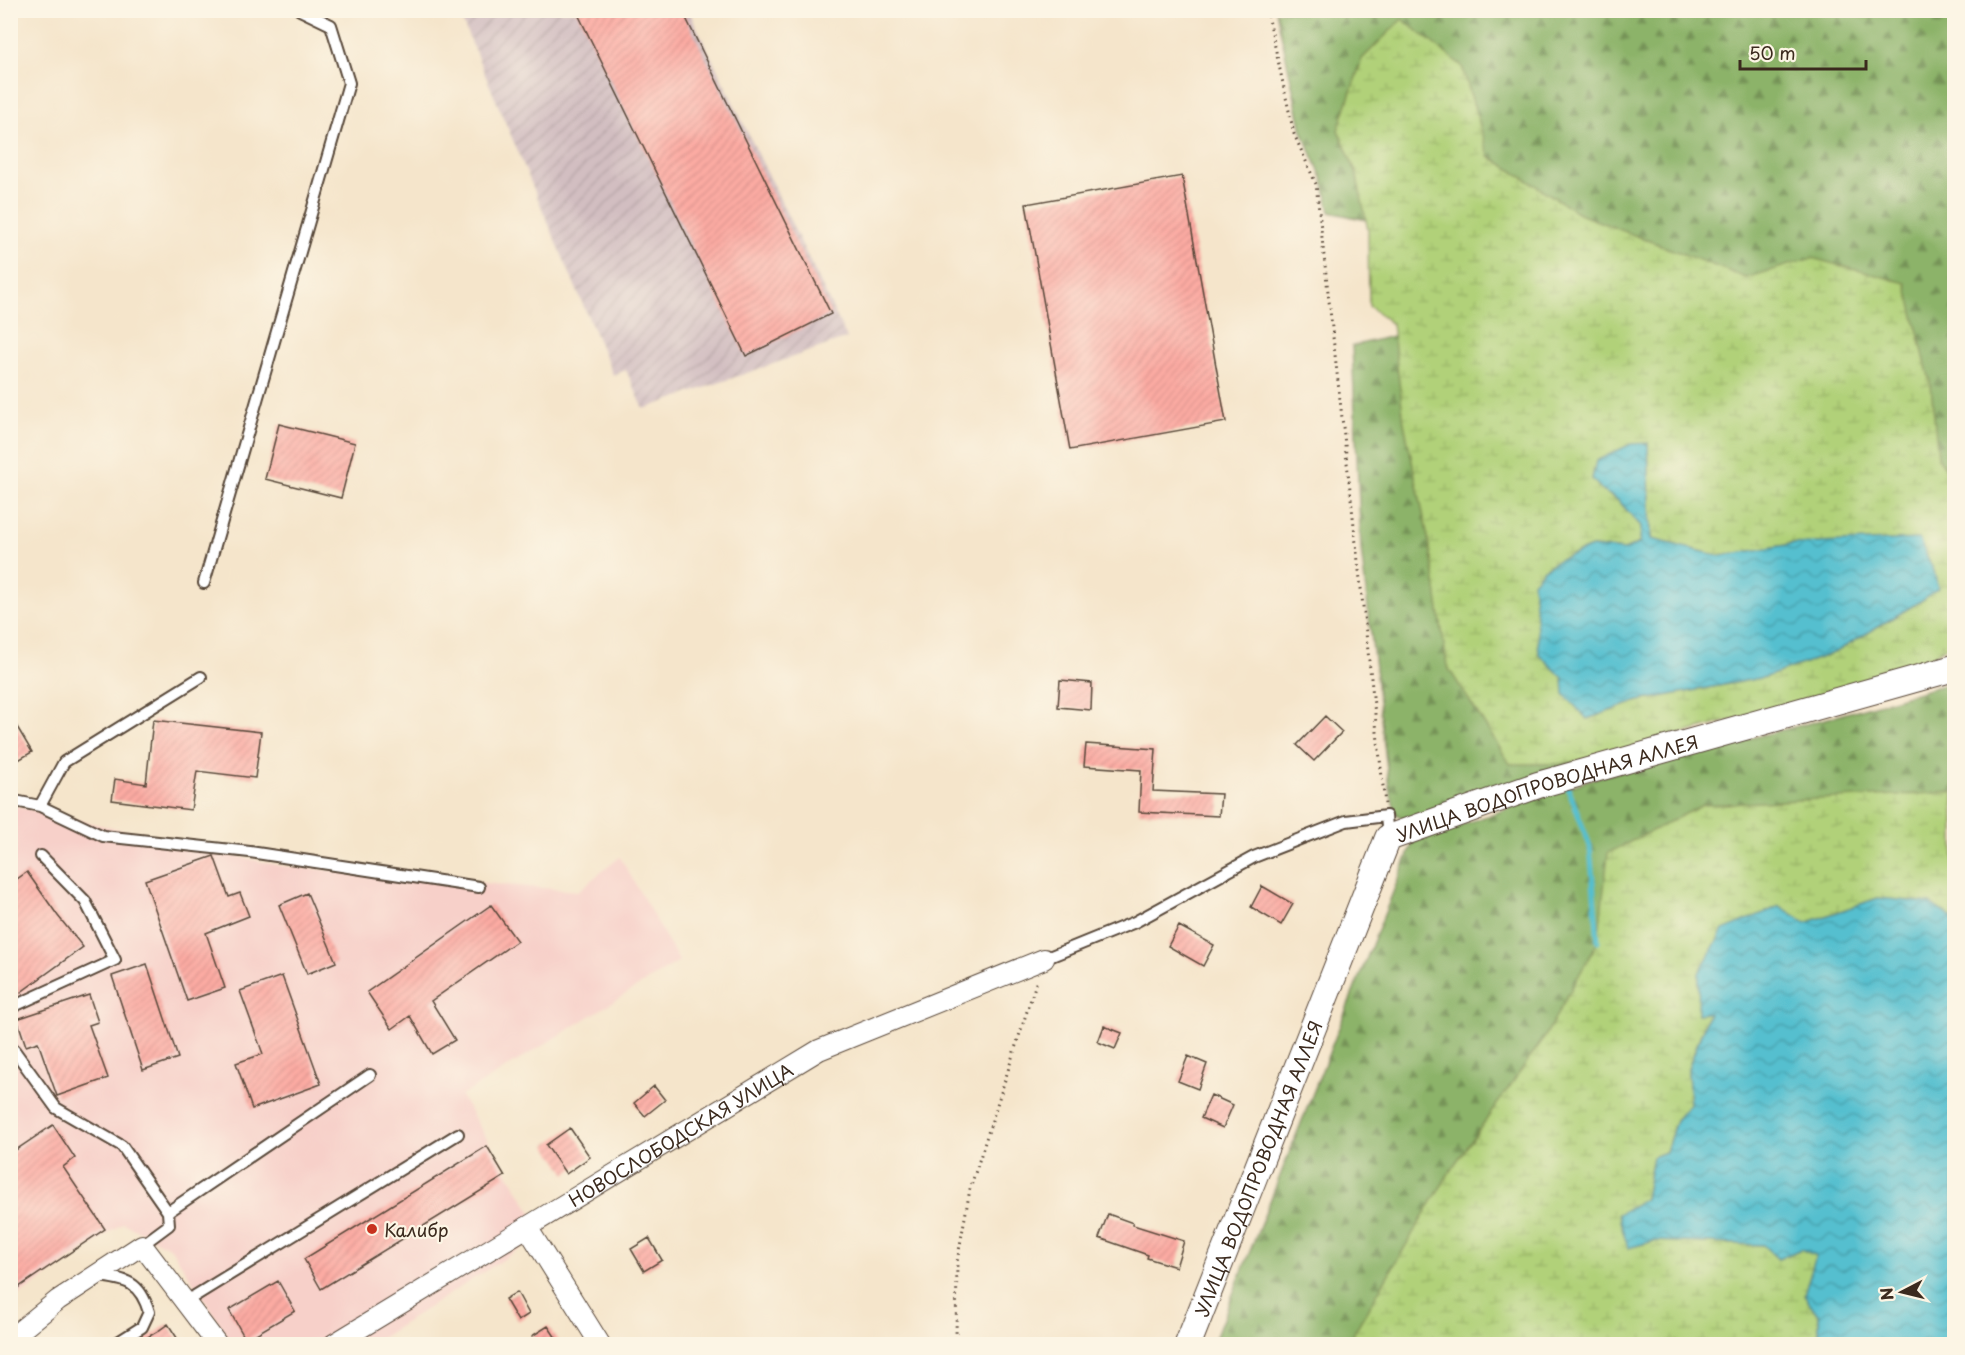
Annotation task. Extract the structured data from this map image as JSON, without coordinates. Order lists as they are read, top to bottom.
{
  "streets": {
    "street": ["УЛИЦА ВОДОПРОВОДНАЯ АЛЛЕЯ", "НОВОСЛОБОДСКАЯ УЛИЦА"]
  },
  "places": ["Калибр"],
  "scale_bar": "50 m",
  "north": "left"
}
